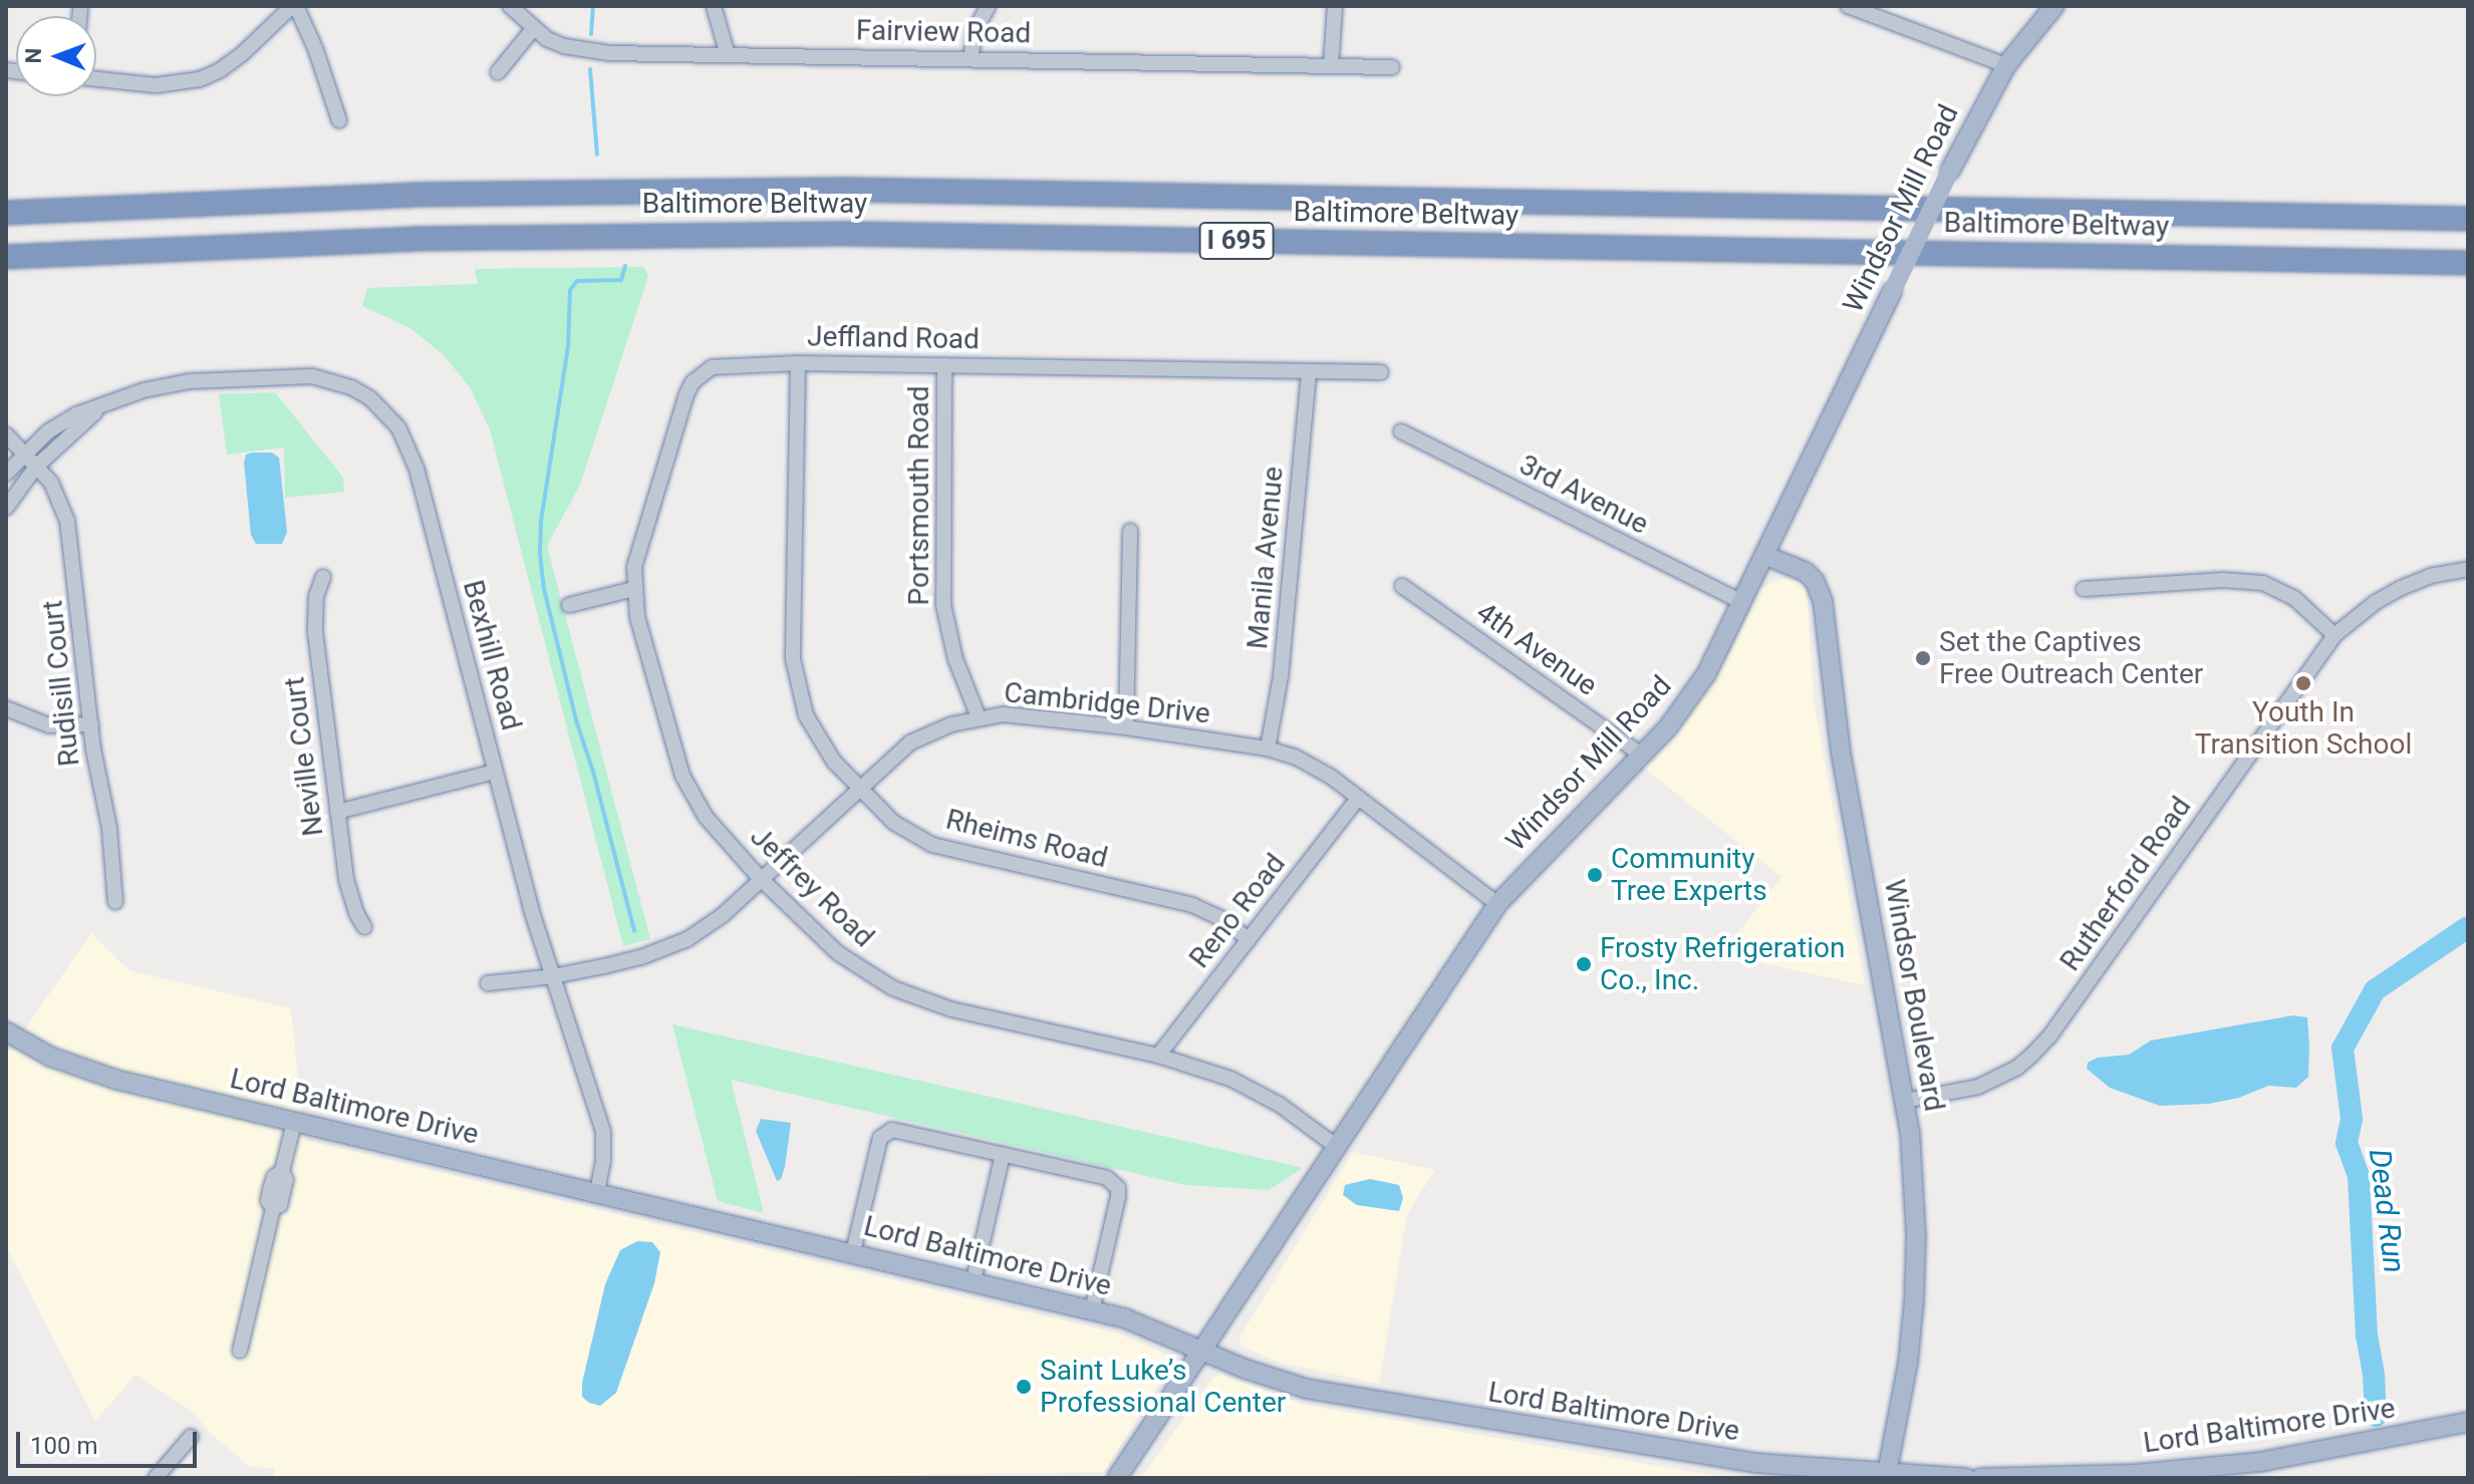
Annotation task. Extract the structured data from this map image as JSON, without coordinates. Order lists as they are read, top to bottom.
{
  "streets": {
    "highway": ["Baltimore Beltway", "I 695"],
    "main road": ["Windsor Mill Road", "Windsor Boulevard", "Lord Baltimore Drive"],
    "street": [
      "Fairview Road",
      "Jeffland Road",
      "3rd Avenue",
      "Portsmouth Road",
      "Manila Avenue",
      "4th Avenue",
      "Bexhill Road",
      "Rudisill Court",
      "Cambridge Drive",
      "Neville Court",
      "Rheims Road",
      "Rutherford Road",
      "Jeffrey Road",
      "Reno Road"
    ]
  },
  "crossings": [
    ["Windsor Mill Road", "3rd Avenue"],
    ["Windsor Mill Road", "4th Avenue"],
    ["Windsor Mill Road", "Cambridge Drive"],
    ["Windsor Mill Road", "Jeffrey Road"],
    ["Windsor Mill Road", "Windsor Boulevard"],
    ["Windsor Mill Road", "Lord Baltimore Drive"],
    ["Jeffland Road", "Portsmouth Road"],
    ["Jeffland Road", "Manila Avenue"],
    ["Jeffland Road", "Rheims Road"],
    ["Jeffland Road", "Jeffrey Road"],
    ["Portsmouth Road", "Cambridge Drive"],
    ["Manila Avenue", "Cambridge Drive"],
    ["Bexhill Road", "Rudisill Court"],
    ["Bexhill Road", "Cambridge Drive"],
    ["Bexhill Road", "Lord Baltimore Drive"],
    ["Cambridge Drive", "Rheims Road"],
    ["Cambridge Drive", "Jeffrey Road"],
    ["Cambridge Drive", "Reno Road"],
    ["Rheims Road", "Reno Road"],
    ["Rutherford Road", "Windsor Boulevard"],
    ["Jeffrey Road", "Reno Road"],
    ["Windsor Boulevard", "Lord Baltimore Drive"]
  ],
  "water": ["Dead Run"],
  "places": [
    "Set the Captives Free Outreach Center",
    "Youth In Transition School",
    "Community Tree Experts",
    "Frosty Refrigeration Co., Inc.",
    "Saint Luke’s Professional Center"
  ],
  "scale_bar": "100 m",
  "north": "left"
}
